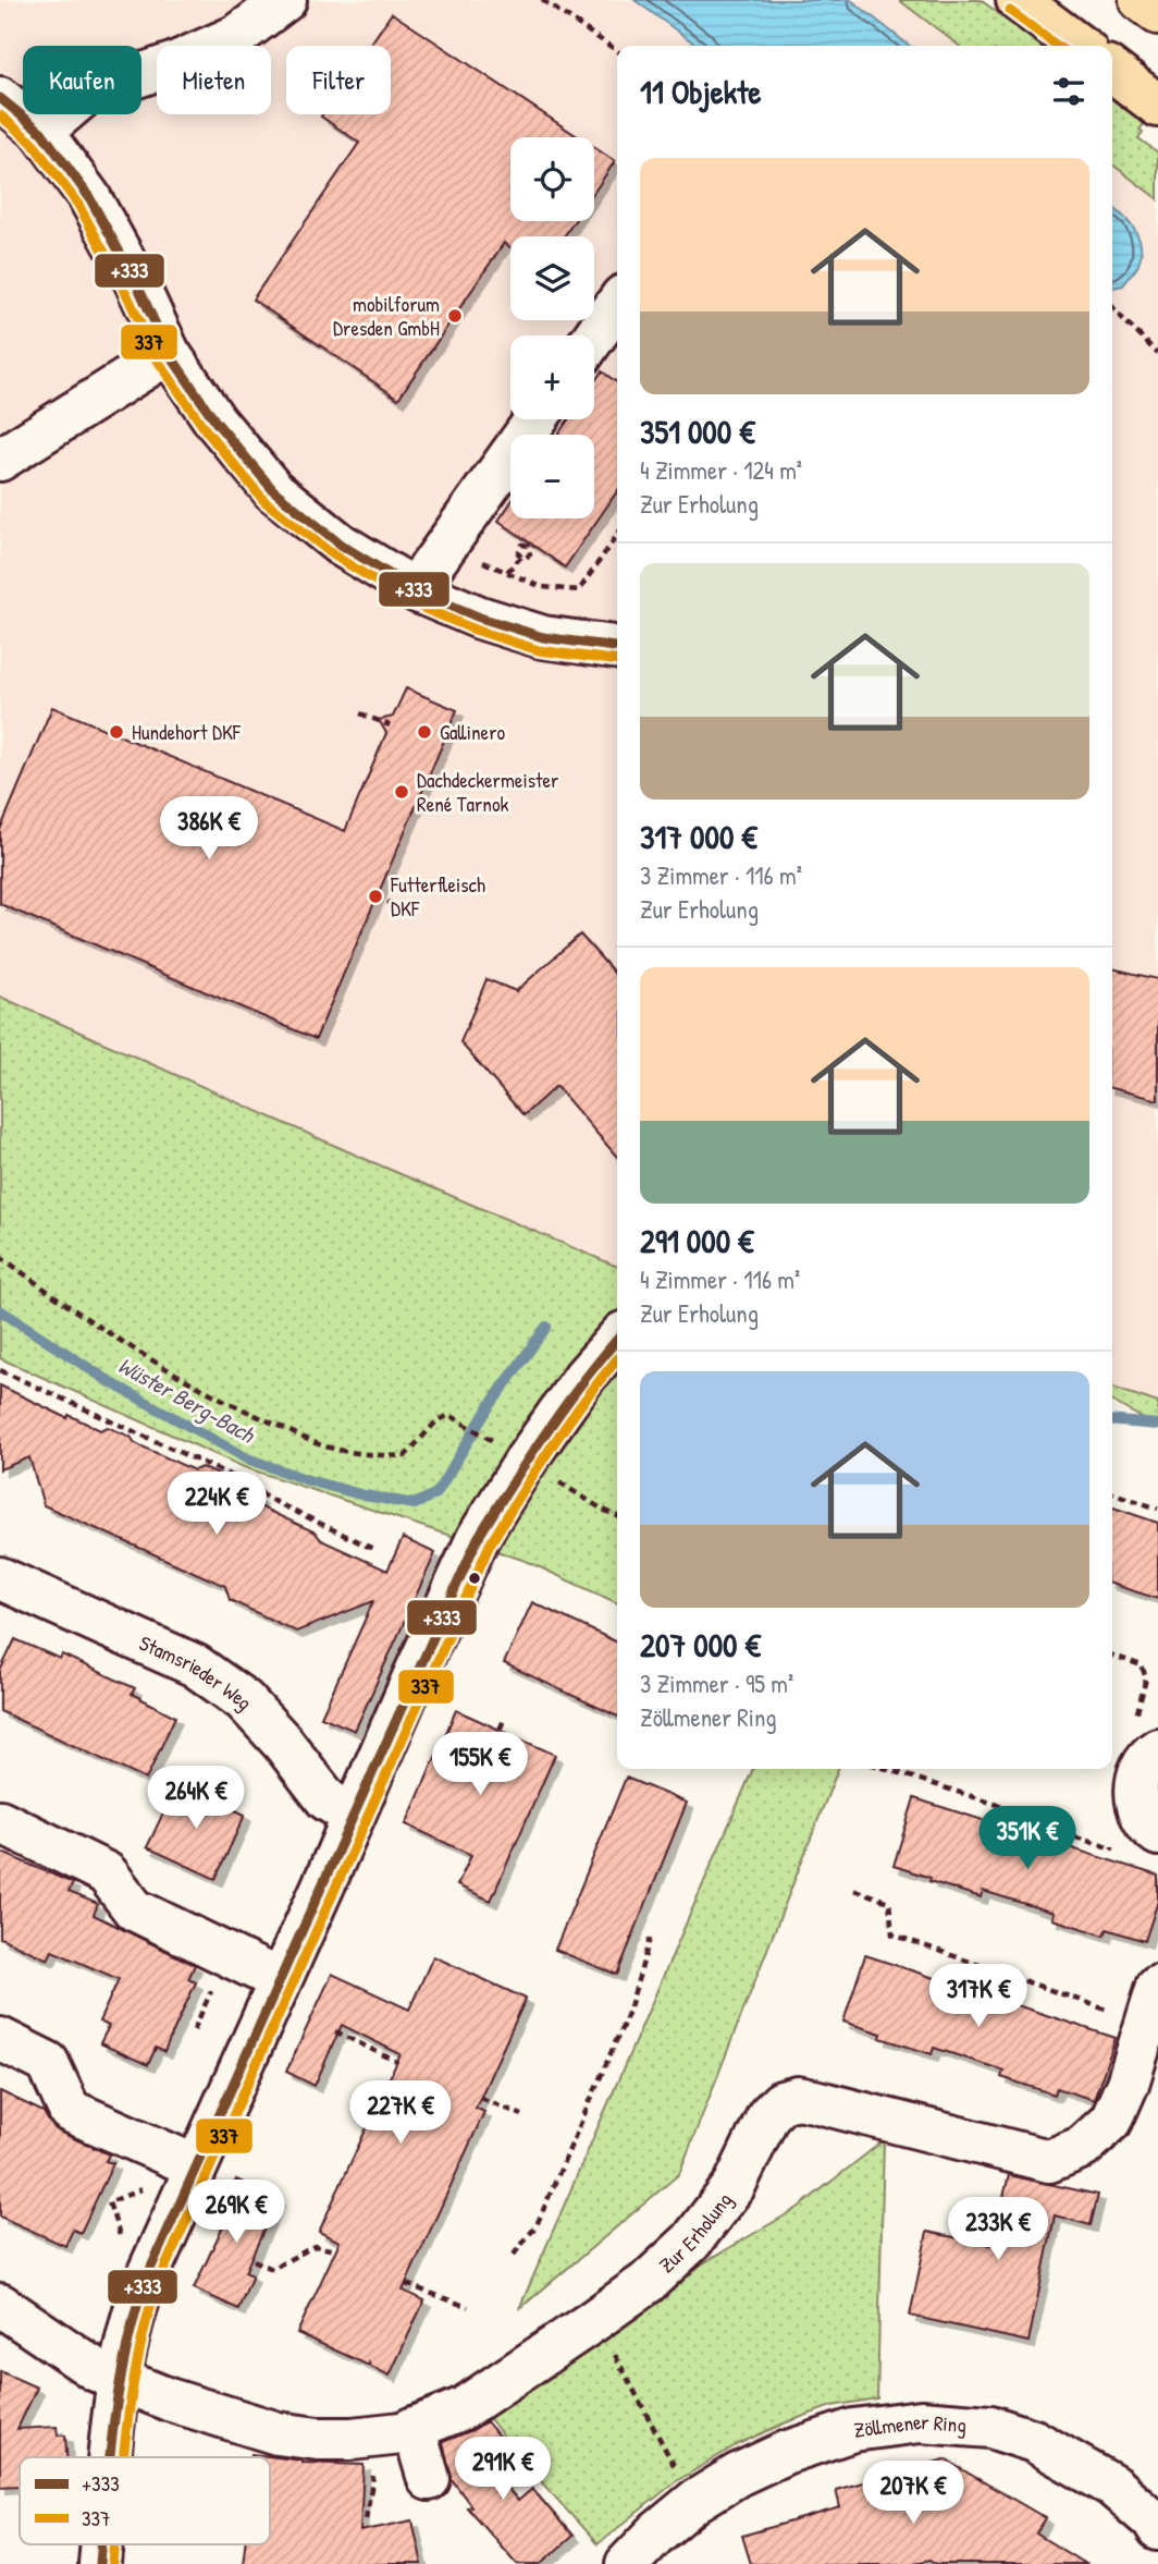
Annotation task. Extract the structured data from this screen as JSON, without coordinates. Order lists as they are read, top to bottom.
{
  "streets": {
    "street": ["Stamsrieder Weg", "Zur Erholung", "Zöllmener Ring"]
  },
  "water": ["Wüster Berg-Bach"],
  "places": [
    "mobilforum Dresden GmbH",
    "Hundehort DKF",
    "Gallinero",
    "Dachdeckermeister René Tarnok",
    "Futterfleisch DKF"
  ],
  "lines": ["transit line 337", "transit line +333"],
  "legend": ["+333", "337"],
  "page": {
    "chip": ["Kaufen", "Mieten", "Filter"],
    "heading": "11 Objekte",
    "map_buttons": ["+", "−"],
    "list": [
      {
        "name": "351 000 €",
        "note": "4 Zimmer · 124 m² · Zur Erholung"
      },
      {
        "name": "317 000 €",
        "note": "3 Zimmer · 116 m² · Zur Erholung"
      },
      {
        "name": "291 000 €",
        "note": "4 Zimmer · 116 m² · Zur Erholung"
      },
      {
        "name": "207 000 €",
        "note": "3 Zimmer · 95 m² · Zöllmener Ring"
      }
    ],
    "price": [
      "386K €",
      "224K €",
      "155K €",
      "264K €",
      "351K €",
      "317K €",
      "227K €",
      "269K €",
      "233K €",
      "291K €",
      "207K €"
    ]
  }
}
